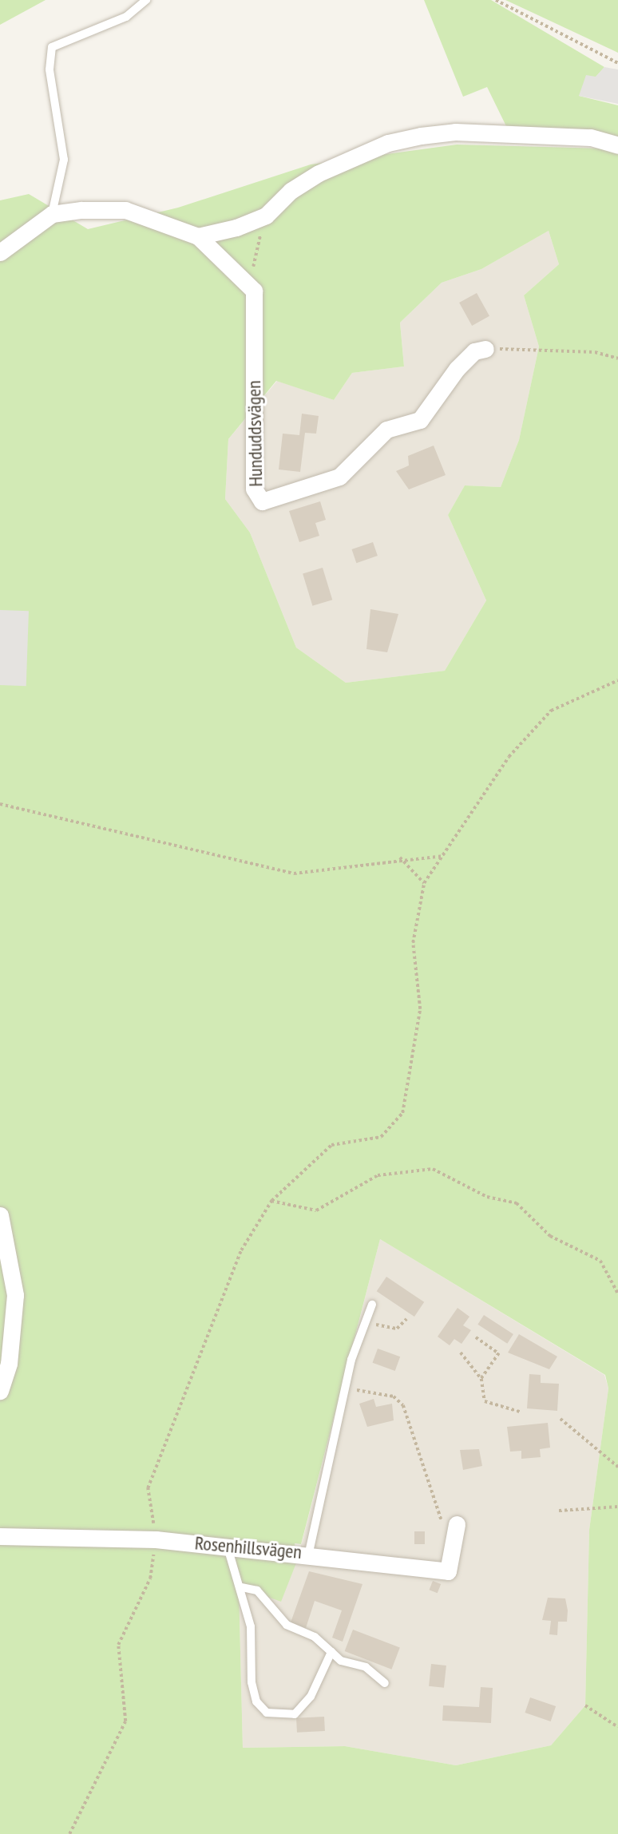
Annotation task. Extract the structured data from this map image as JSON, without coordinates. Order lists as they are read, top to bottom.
{
  "streets": {
    "street": ["Hunduddsvägen", "Rosenhillsvägen"]
  }
}
